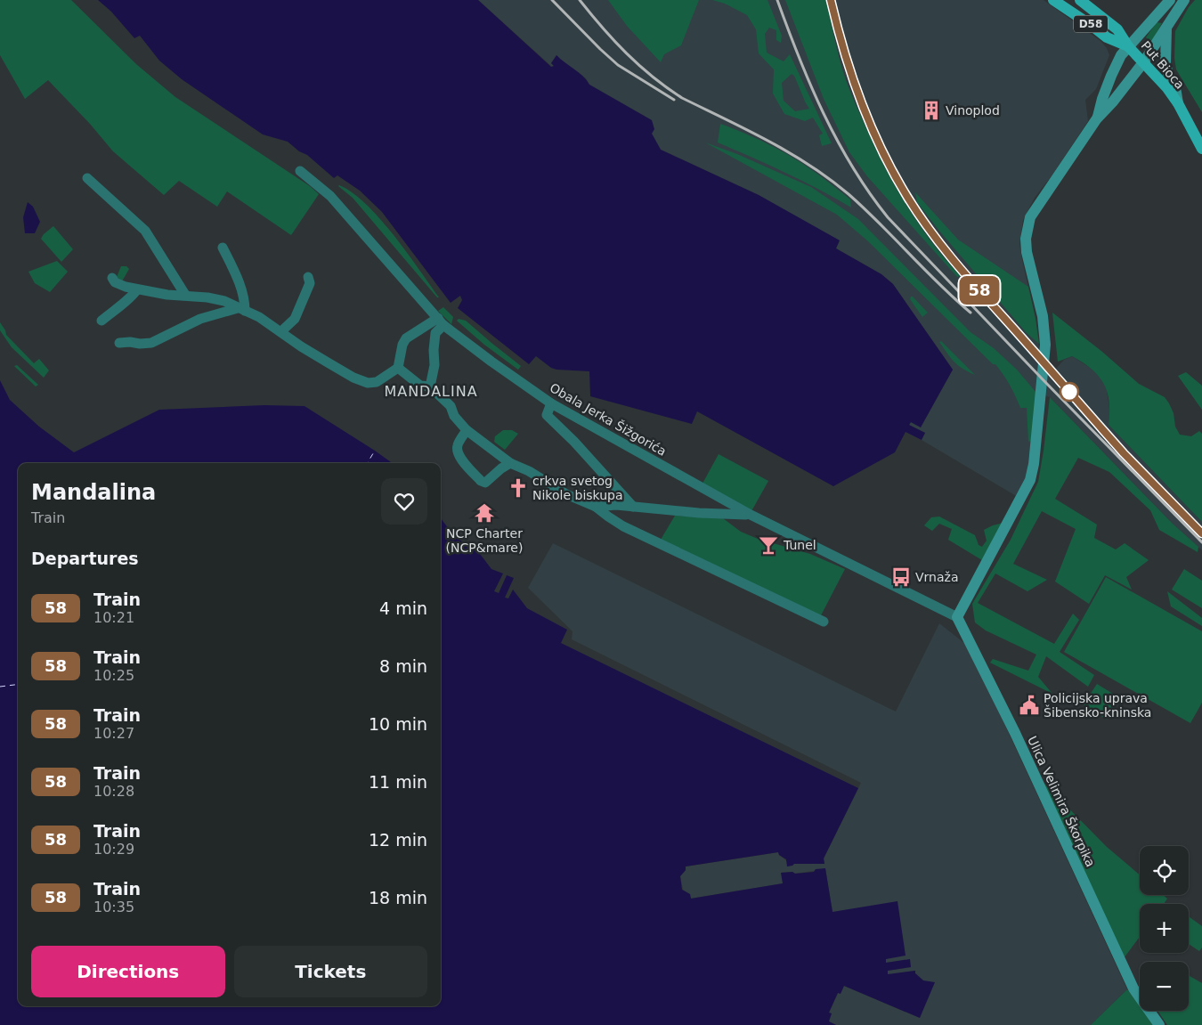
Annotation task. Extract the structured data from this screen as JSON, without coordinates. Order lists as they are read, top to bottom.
{
  "streets": {
    "main road": ["D58", "Put Bioca"],
    "street": ["Obala Jerka Šižgorića", "Ulica Velimira Škorpika"]
  },
  "crossings": [
    ["D58", "Put Bioca"],
    ["Obala Jerka Šižgorića", "Ulica Velimira Škorpika"]
  ],
  "districts": ["MANDALINA"],
  "places": {
    "building": ["Vinoplod"],
    "church": ["crkva svetog Nikole biskupa"],
    "temple": ["NCP Charter (NCP&mare)"],
    "bar": ["Tunel"],
    "bus stop": ["Vrnaža"],
    "public building": ["Policijska uprava Šibensko-kninska"]
  },
  "page": {
    "on_map": "58",
    "heading": [
      ["Mandalina", "Train"],
      "Departures"
    ],
    "list": [
      {
        "mark": "58",
        "name": "Train",
        "note": "10:21",
        "value": "4 min"
      },
      {
        "mark": "58",
        "name": "Train",
        "note": "10:25",
        "value": "8 min"
      },
      {
        "mark": "58",
        "name": "Train",
        "note": "10:27",
        "value": "10 min"
      },
      {
        "mark": "58",
        "name": "Train",
        "note": "10:28",
        "value": "11 min"
      },
      {
        "mark": "58",
        "name": "Train",
        "note": "10:29",
        "value": "12 min"
      },
      {
        "mark": "58",
        "name": "Train",
        "note": "10:35",
        "value": "18 min"
      }
    ],
    "map_buttons": ["+", "−"],
    "buttons": ["Directions", "Tickets"]
  }
}
